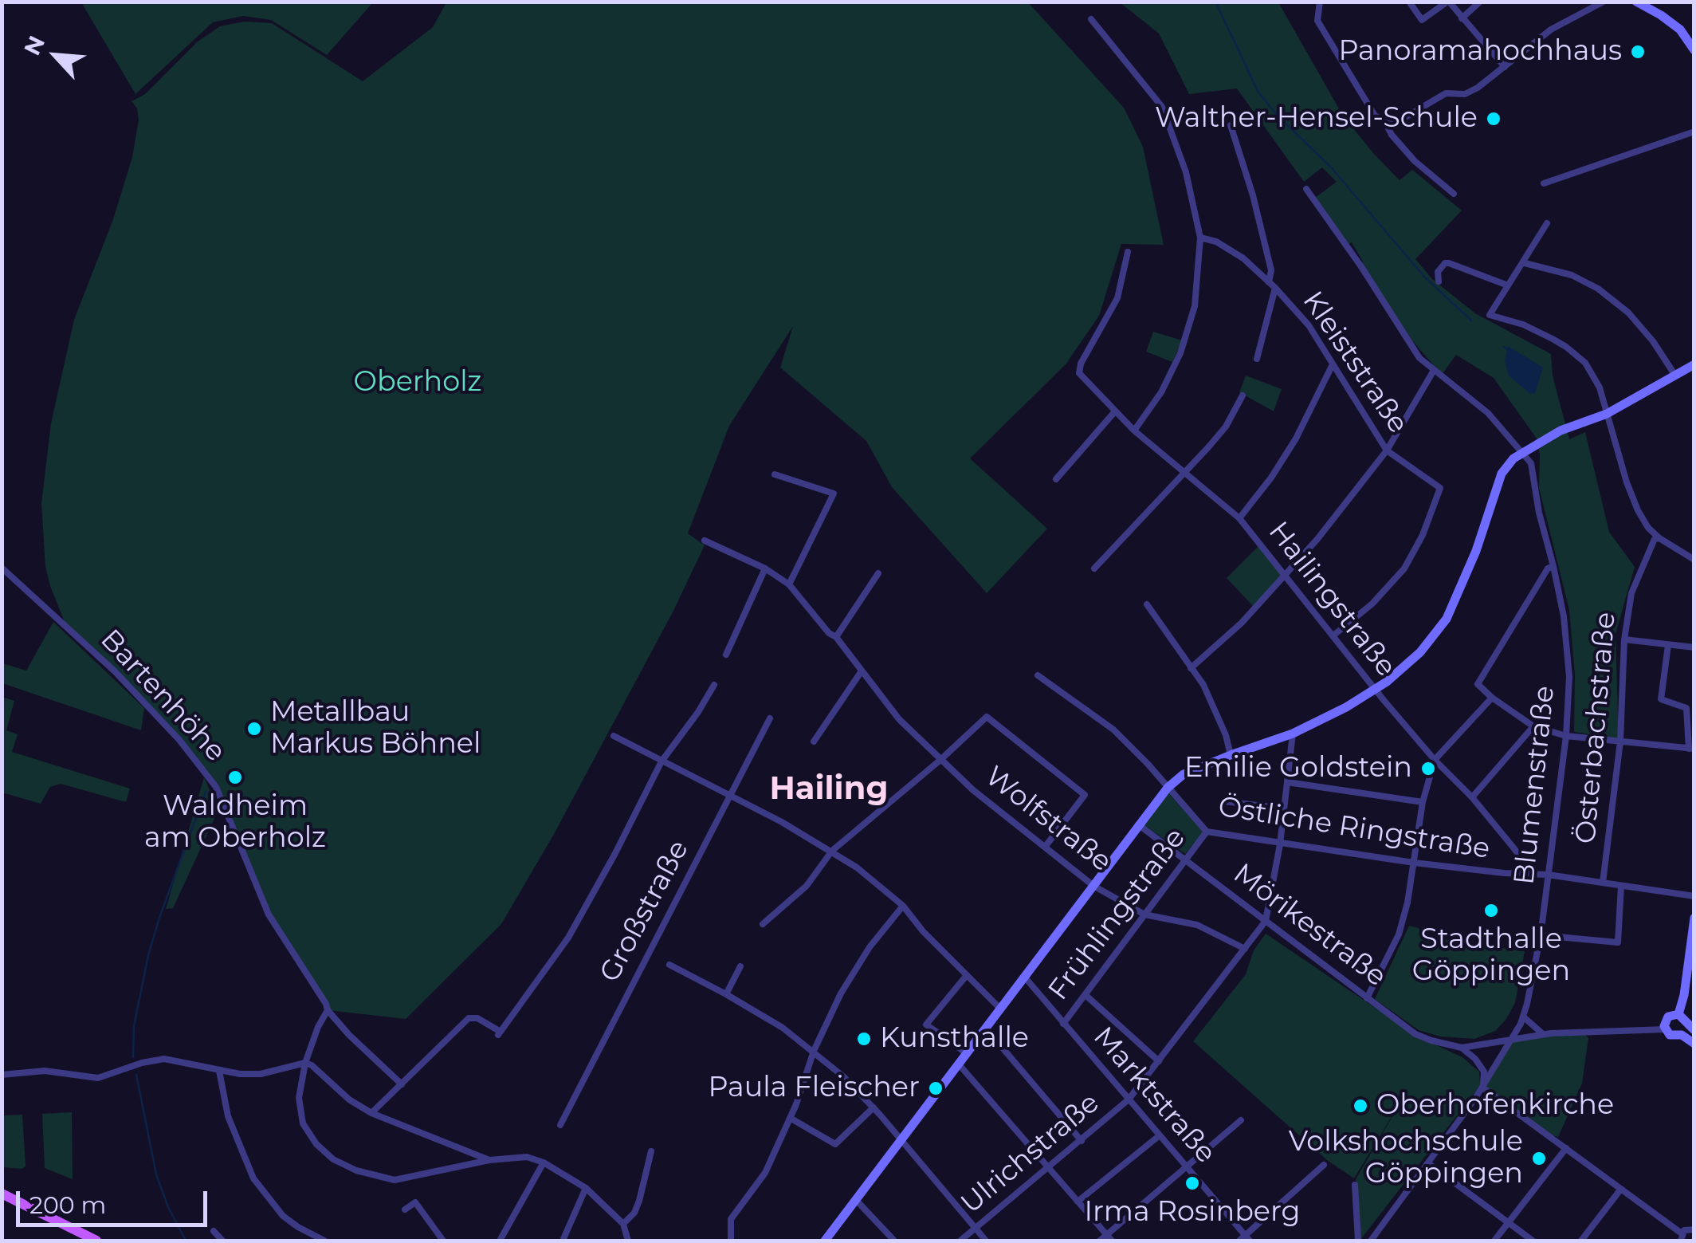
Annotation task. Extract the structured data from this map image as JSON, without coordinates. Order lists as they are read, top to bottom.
{
  "streets": {
    "street": [
      "Kleiststraße",
      "Hailingstraße",
      "Bartenhöhe",
      "Österbachstraße",
      "Blumenstraße",
      "Wolfstraße",
      "Östliche Ringstraße",
      "Großstraße",
      "Frühlingstraße",
      "Mörikestraße",
      "Marktstraße",
      "Ulrichstraße"
    ]
  },
  "crossings": [
    ["Kleiststraße", "Hailingstraße"],
    ["Hailingstraße", "Östliche Ringstraße"],
    ["Österbachstraße", "Östliche Ringstraße"],
    ["Blumenstraße", "Östliche Ringstraße"],
    ["Blumenstraße", "Mörikestraße"],
    ["Wolfstraße", "Frühlingstraße"],
    ["Wolfstraße", "Ulrichstraße"],
    ["Östliche Ringstraße", "Frühlingstraße"],
    ["Frühlingstraße", "Mörikestraße"],
    ["Frühlingstraße", "Marktstraße"],
    ["Mörikestraße", "Ulrichstraße"],
    ["Marktstraße", "Ulrichstraße"]
  ],
  "districts": ["Hailing"],
  "parks": ["Oberholz"],
  "places": [
    "Panoramahochhaus",
    "Walther-Hensel-Schule",
    "Metallbau Markus Böhnel",
    "Emilie Goldstein",
    "Waldheim am Oberholz",
    "Stadthalle Göppingen",
    "Kunsthalle",
    "Paula Fleischer",
    "Oberhofenkirche",
    "Volkshochschule Göppingen",
    "Irma Rosinberg"
  ],
  "scale_bar": "200 m",
  "north": "top left"
}
